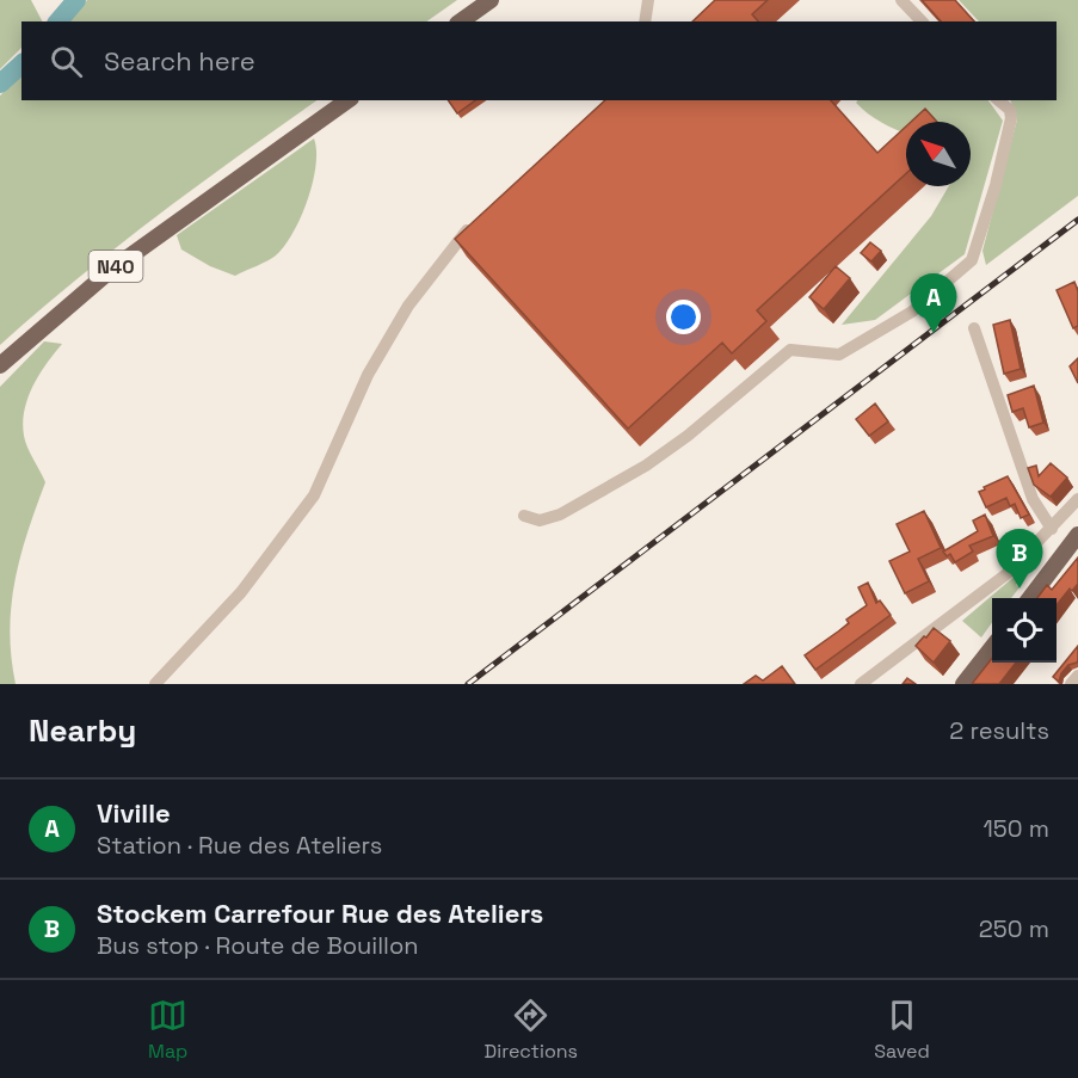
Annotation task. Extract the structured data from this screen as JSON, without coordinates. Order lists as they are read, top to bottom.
{
  "streets": {
    "main road": ["N40"]
  },
  "north": "top left",
  "page": {
    "search": "Search here",
    "pins": ["A", "B"],
    "heading": ["Nearby", "2 results"],
    "list": [
      {
        "mark": "A",
        "name": "Viville",
        "note": "Station · Rue des Ateliers",
        "value": "150 m"
      },
      {
        "mark": "B",
        "name": "Stockem Carrefour Rue des Ateliers",
        "note": "Bus stop · Route de Bouillon",
        "value": "250 m"
      }
    ],
    "nav": ["Map", "Directions", "Saved"]
  }
}
